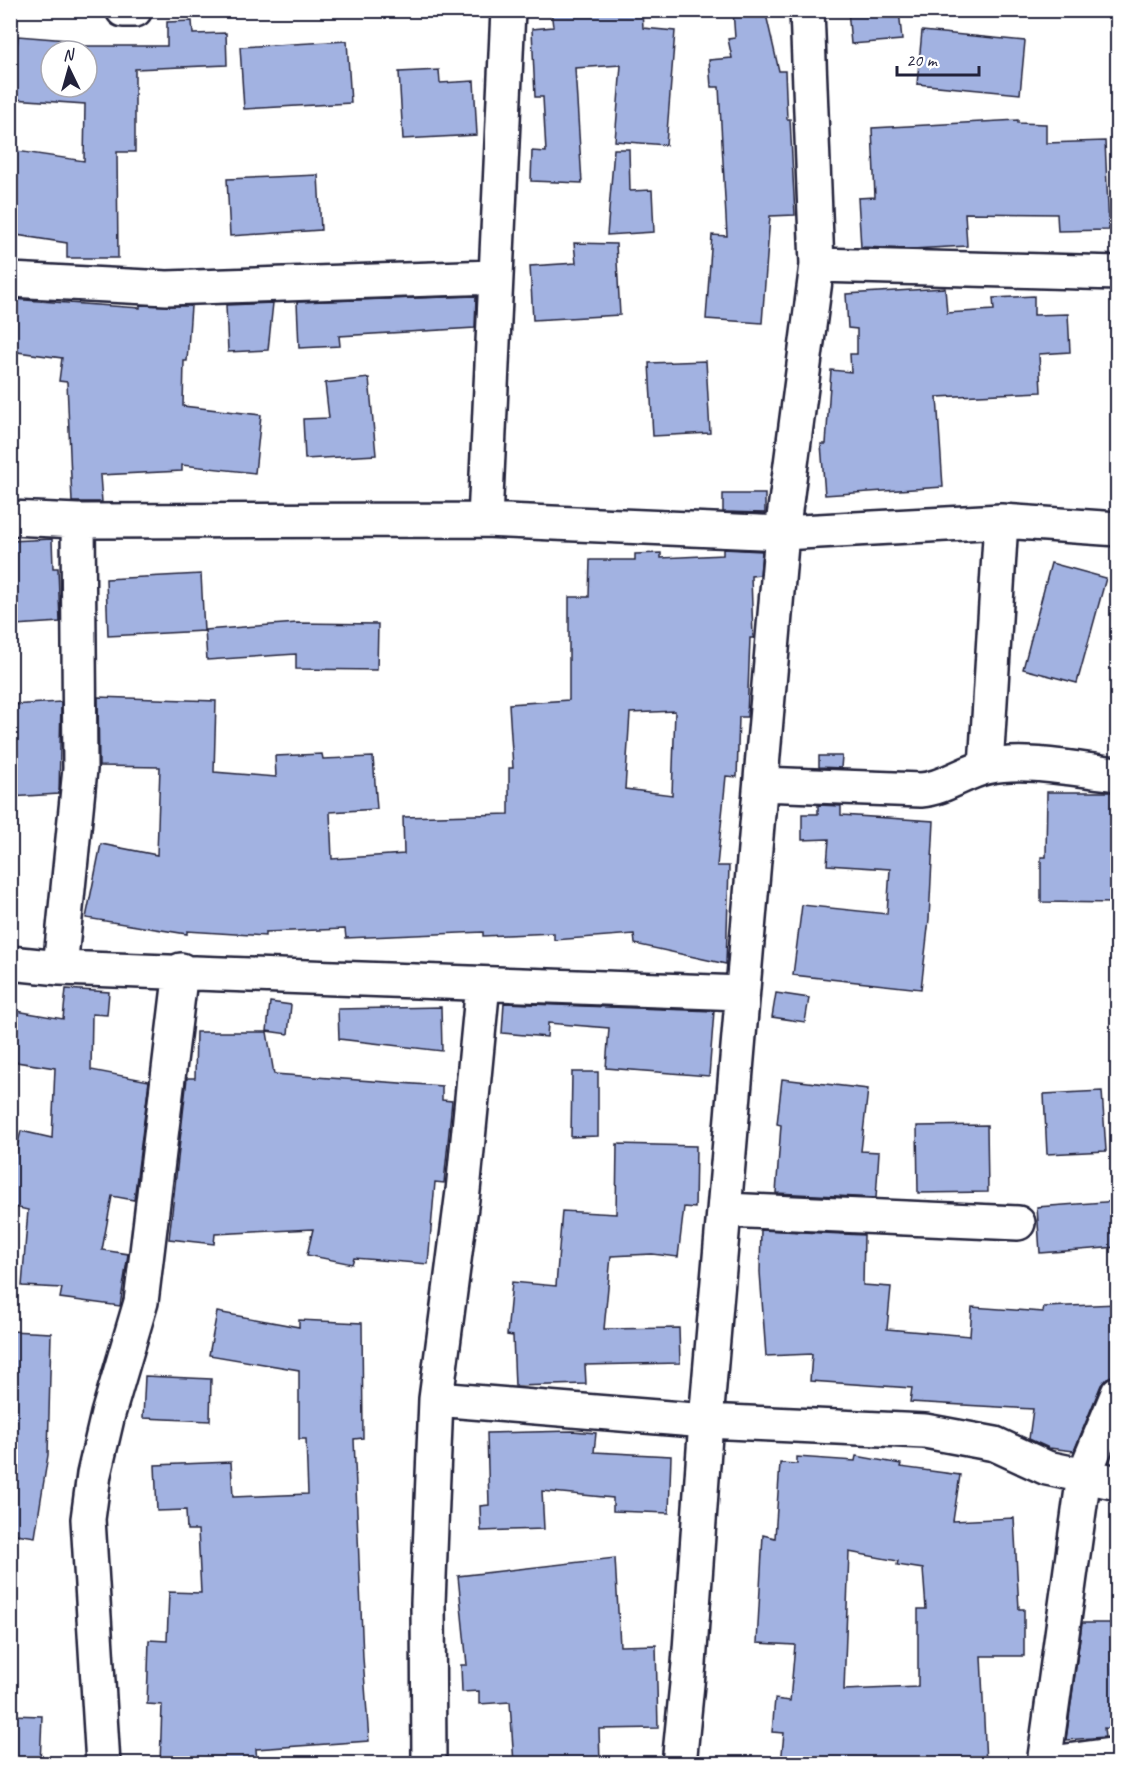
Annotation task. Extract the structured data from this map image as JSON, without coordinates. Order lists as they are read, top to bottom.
{
  "scale_bar": "20 m",
  "north": "top"
}
